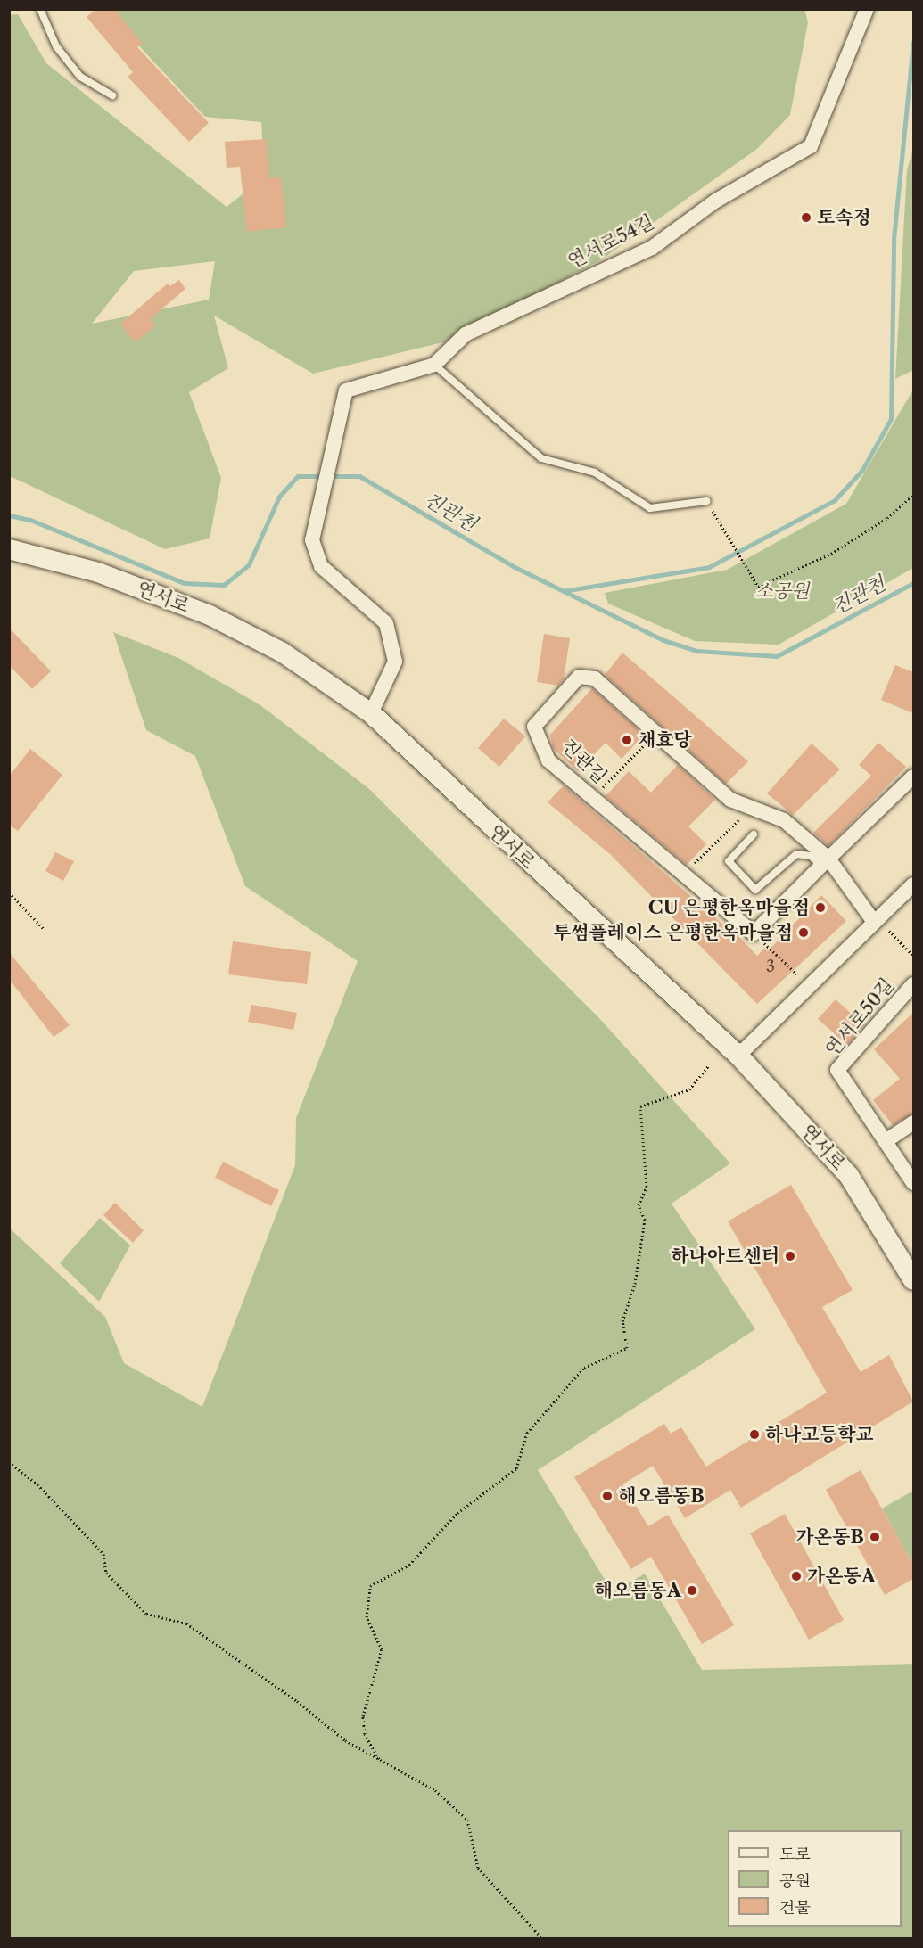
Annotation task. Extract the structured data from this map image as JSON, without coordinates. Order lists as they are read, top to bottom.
{
  "streets": {
    "main road": ["연서로"],
    "street": ["연서로54길", "진관길", "연서로50길"]
  },
  "crossings": [
    ["연서로54길", "연서로"]
  ],
  "water": ["진관천"],
  "parks": ["소공원"],
  "places": [
    "토속정",
    "채효당",
    "CU 은평한옥마을점",
    "투썸플레이스 은평한옥마을점",
    "하나아트센터",
    "하나고등학교",
    "해오름동B",
    "가온동B",
    "가온동A",
    "해오름동A"
  ],
  "house_numbers": ["3"],
  "legend": ["도로", "공원", "건물"]
}
